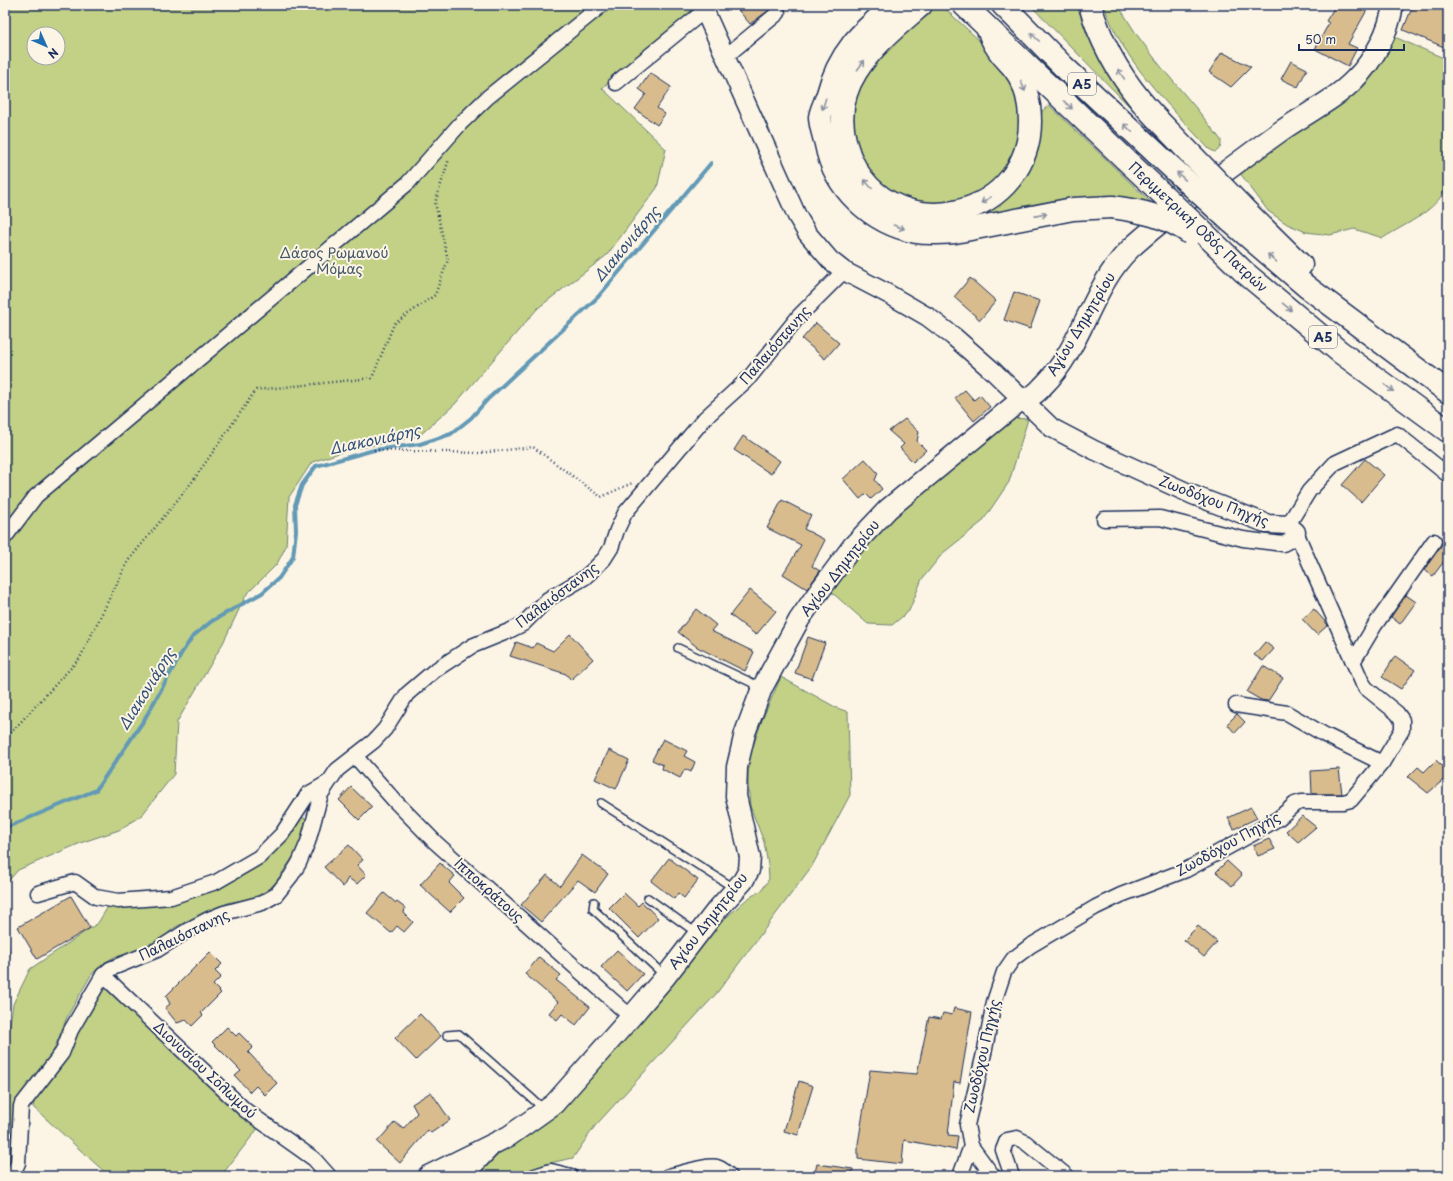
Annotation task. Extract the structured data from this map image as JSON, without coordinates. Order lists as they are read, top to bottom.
{
  "streets": {
    "highway": ["Α5", "Περιμετρική Οδός Πατρών"],
    "main road": ["Αγίου Δημητρίου"],
    "street": [
      "Παλαιόστανης",
      "Ζωοδόχου Πηγής",
      "Ιπποκράτους",
      "Διονυσίου Σολωμού"
    ]
  },
  "crossings": [
    ["Αγίου Δημητρίου", "Ζωοδόχου Πηγής"],
    ["Αγίου Δημητρίου", "Ιπποκράτους"],
    ["Παλαιόστανης", "Ζωοδόχου Πηγής"],
    ["Παλαιόστανης", "Ιπποκράτους"],
    ["Παλαιόστανης", "Διονυσίου Σολωμού"]
  ],
  "water": ["Διακονιάρης"],
  "parks": ["Δάσος Ρωμανού - Μόμας"],
  "scale_bar": "50 m",
  "north": "bottom right"
}
